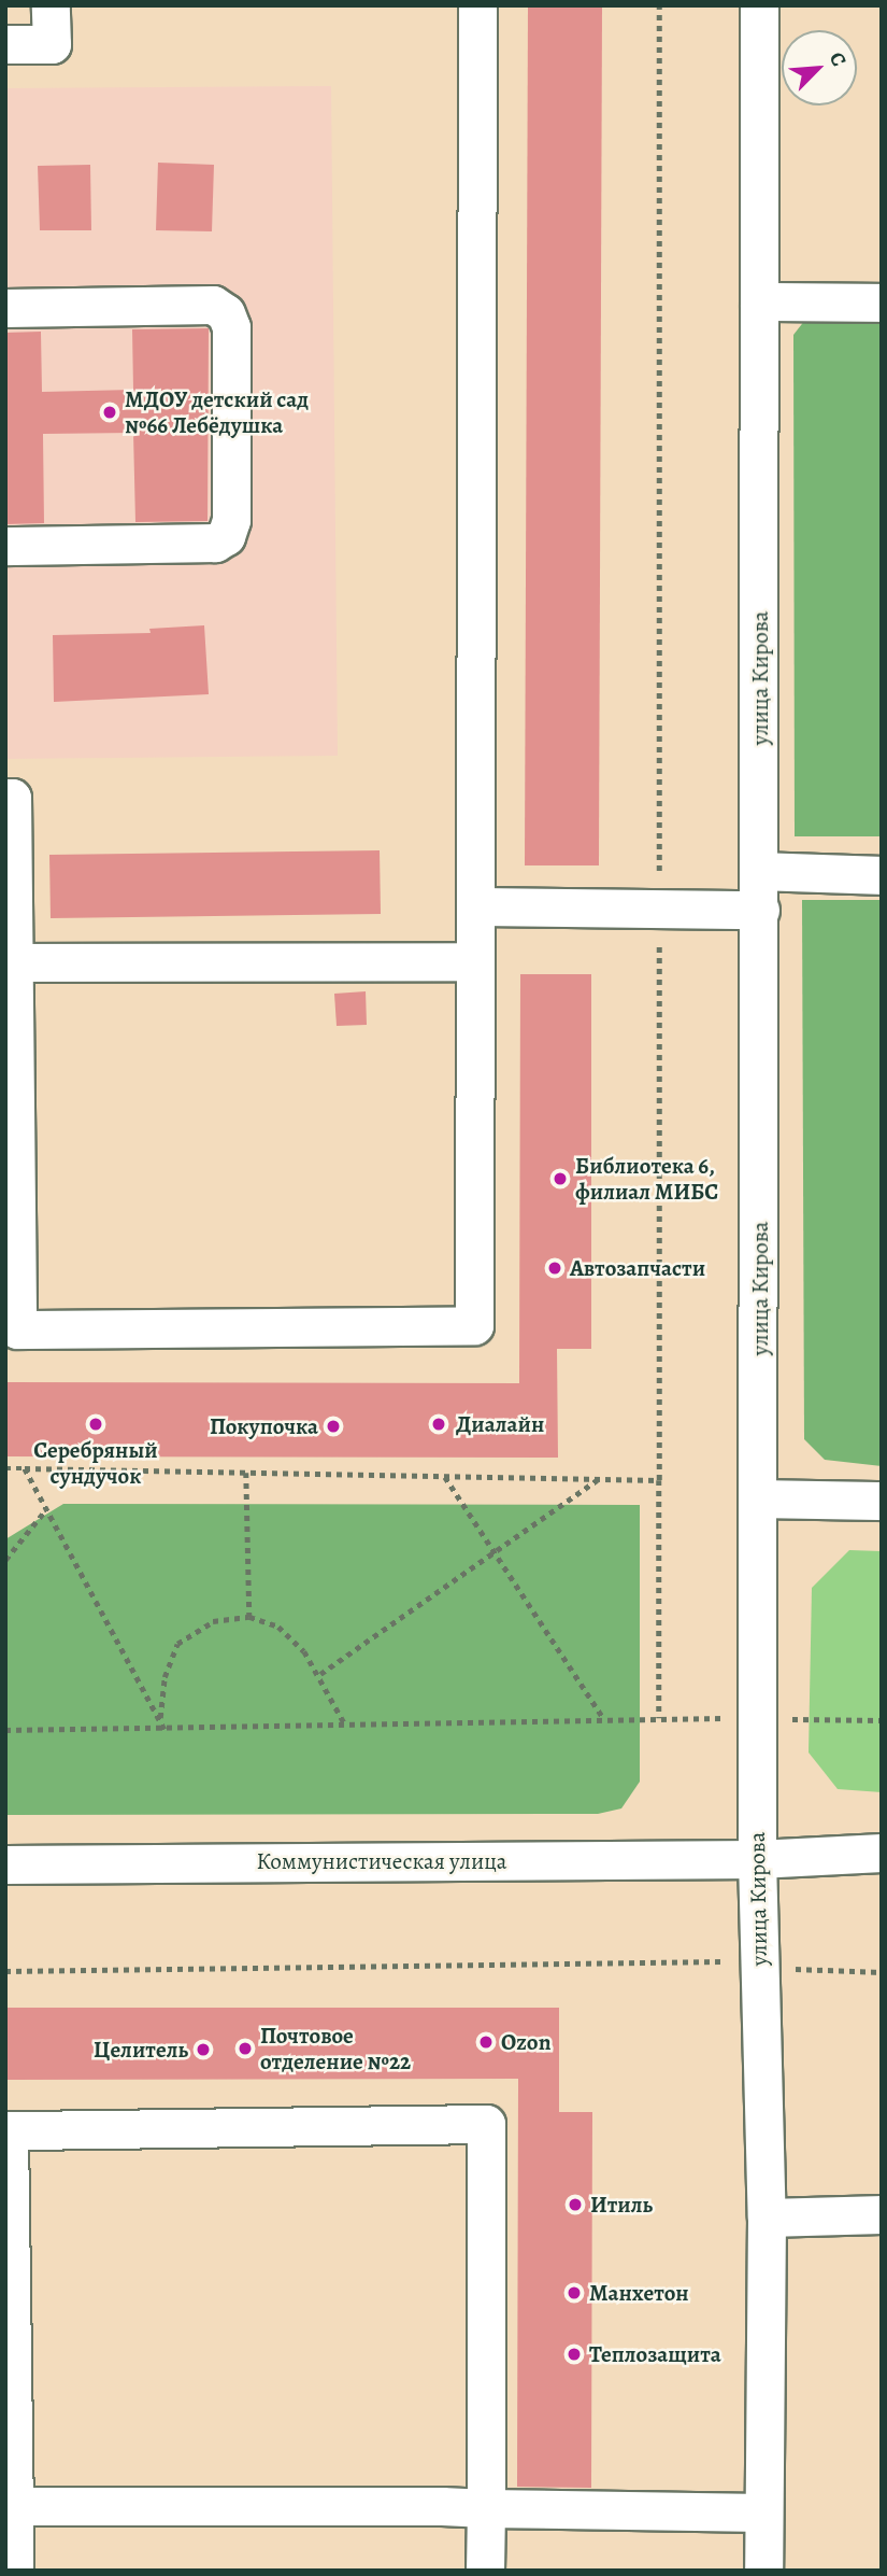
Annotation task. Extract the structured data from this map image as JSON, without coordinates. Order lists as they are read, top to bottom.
{
  "streets": {
    "street": ["улица Кирова", "Коммунистическая улица"]
  },
  "crossings": [
    ["улица Кирова", "Коммунистическая улица"]
  ],
  "places": [
    "МДОУ детский сад №66 Лебёдушка",
    "Библиотека 6, филиал МИБС",
    "Автозапчасти",
    "Серебряный сундучок",
    "Диалайн",
    "Покупочка",
    "Ozon",
    "Почтовое отделение №22",
    "Целитель",
    "Итиль",
    "Манхетон",
    "Теплозащита"
  ],
  "north": "top right"
}
